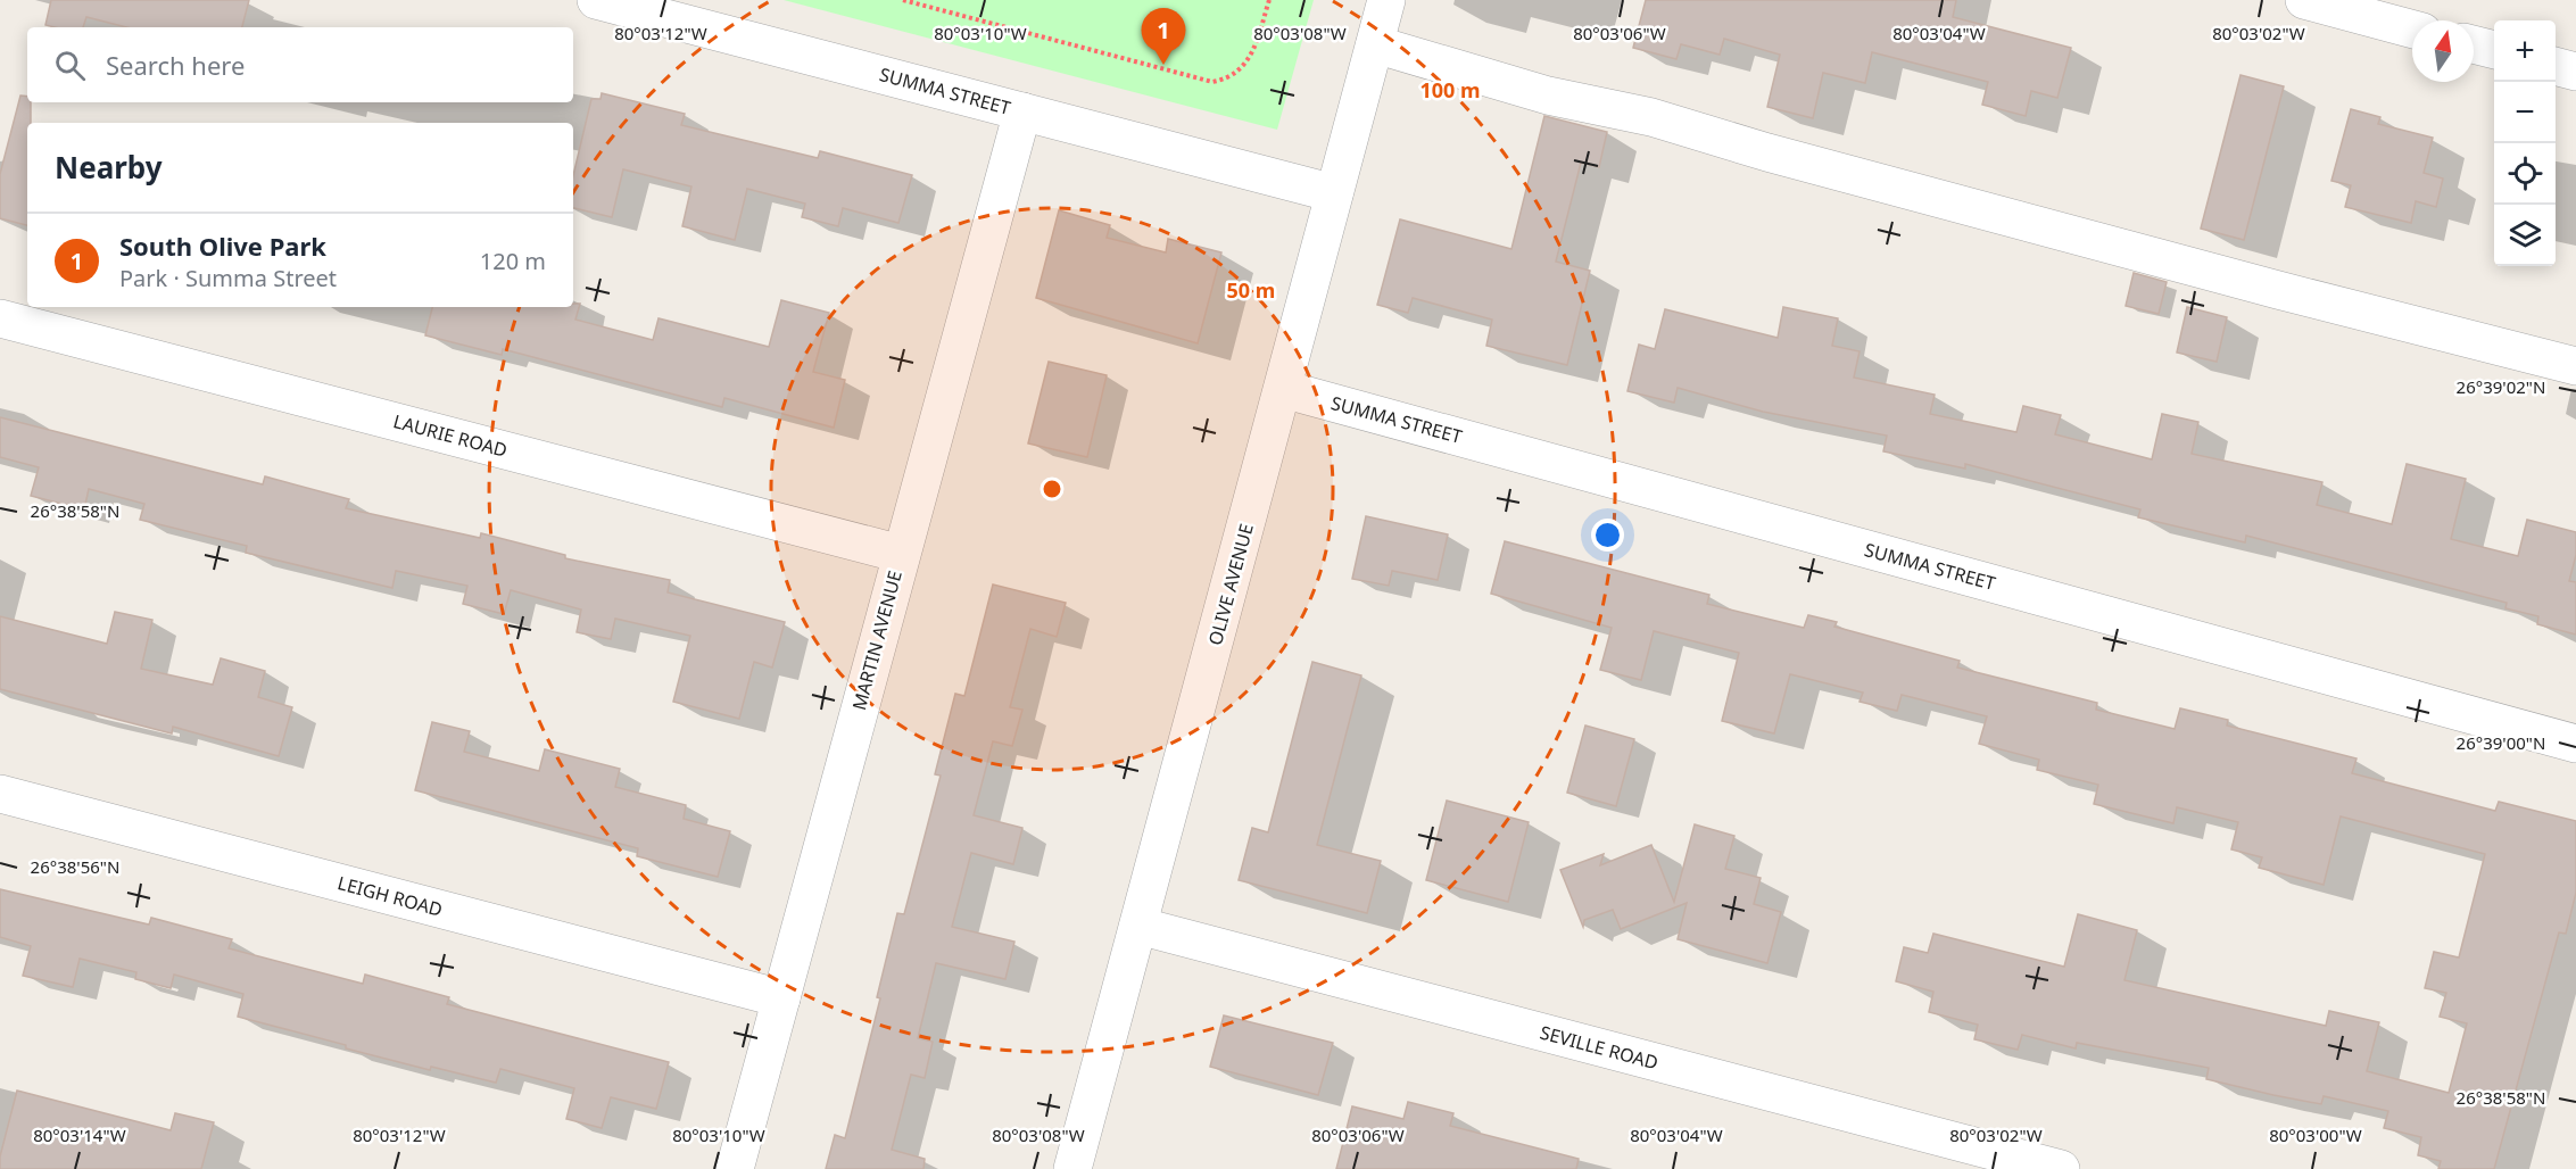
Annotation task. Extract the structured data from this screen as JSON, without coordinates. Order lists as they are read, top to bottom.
{
  "streets": {
    "street": [
      "SUMMA STREET",
      "LAURIE ROAD",
      "OLIVE AVENUE",
      "MARTIN AVENUE",
      "LEIGH ROAD",
      "SEVILLE ROAD"
    ]
  },
  "crossings": [
    ["SUMMA STREET", "OLIVE AVENUE"],
    ["SUMMA STREET", "MARTIN AVENUE"],
    ["LAURIE ROAD", "MARTIN AVENUE"],
    ["OLIVE AVENUE", "SEVILLE ROAD"],
    ["MARTIN AVENUE", "LEIGH ROAD"]
  ],
  "north": "top",
  "page": {
    "pins": "1",
    "map_buttons": ["+", "−"],
    "search": "Search here",
    "heading": "Nearby",
    "list": [
      {
        "mark": "1",
        "name": "South Olive Park",
        "note": "Park · Summa Street",
        "value": "120 m"
      }
    ]
  },
  "coordinates": [
    "80°03'12\"W",
    "80°03'10\"W",
    "80°03'06\"W",
    "80°03'04\"W",
    "80°03'02\"W",
    "80°03'08\"W",
    "26°39'02\"N",
    "26°38'58\"N",
    "26°39'00\"N",
    "26°38'56\"N",
    "80°03'14\"W",
    "80°03'00\"W"
  ],
  "rings": ["100 m", "50 m"]
}
